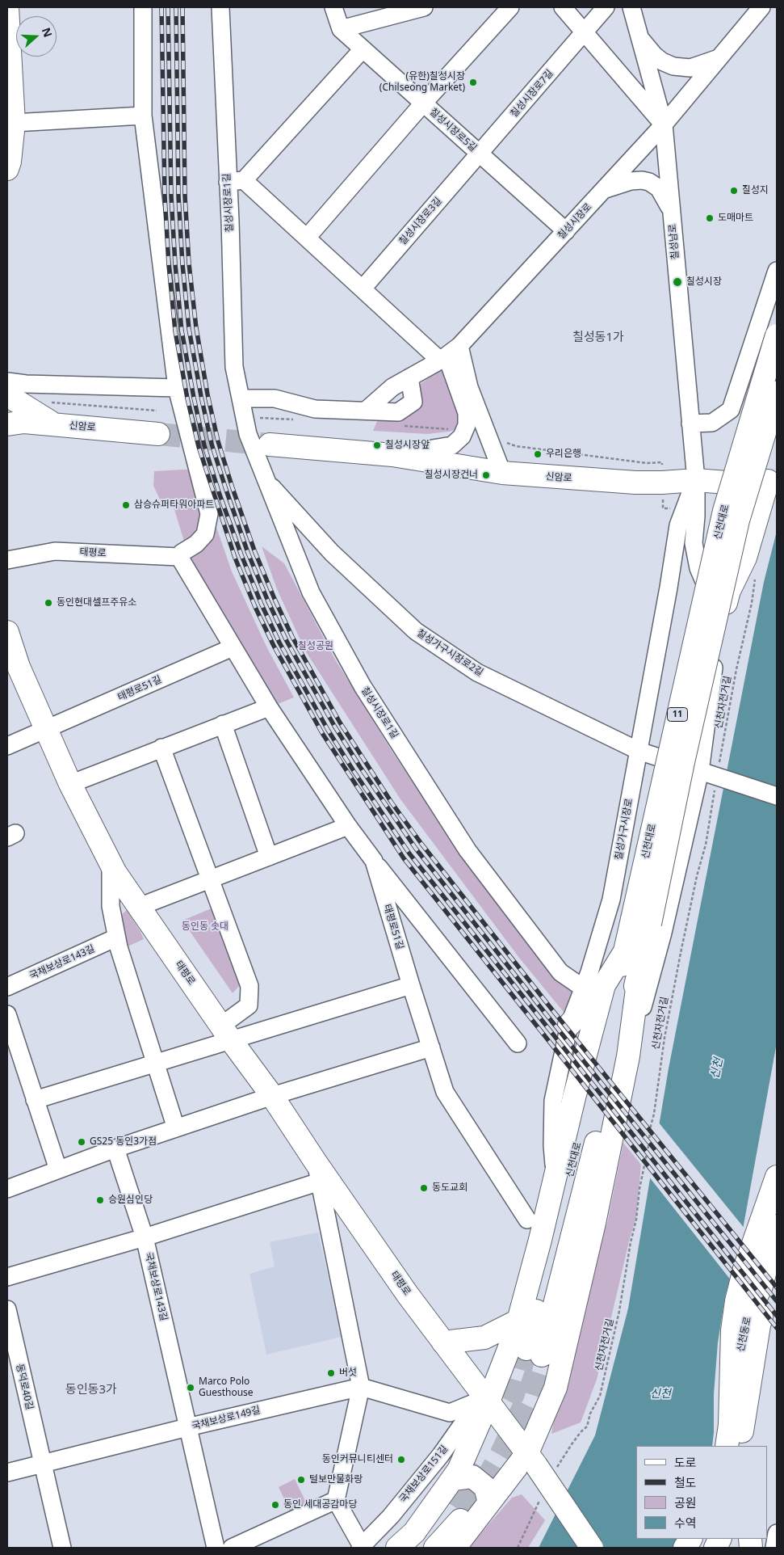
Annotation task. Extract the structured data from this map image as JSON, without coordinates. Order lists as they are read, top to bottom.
{
  "streets": {
    "main road": [
      "신암로",
      "신천대로",
      "태평로",
      "11",
      "신천동로"
    ],
    "street": [
      "칠성시장로7길",
      "칠성시장로5길",
      "칠성시장로1길",
      "칠성시장로3길",
      "칠성시장로",
      "칠성남로",
      "칠성가구시장로2길",
      "태평로51길",
      "칠성가구시장로",
      "국채보상로143길",
      "동덕로40길",
      "국채보상로149길",
      "국채보상로151길"
    ],
    "path": ["신천자전거길"]
  },
  "crossings": [
    ["칠성시장로7길", "칠성시장로5길"],
    ["칠성시장로7길", "칠성시장로3길"],
    ["칠성시장로5길", "칠성시장로3길"],
    ["칠성시장로5길", "칠성시장로"],
    ["칠성시장로1길", "칠성가구시장로2길"],
    ["칠성시장로1길", "칠성가구시장로"],
    ["칠성시장로", "칠성남로"],
    ["칠성시장로", "신암로"],
    ["칠성남로", "신암로"],
    ["칠성남로", "칠성가구시장로2길"],
    ["칠성남로", "칠성가구시장로"],
    ["신암로", "칠성가구시장로"],
    ["태평로", "태평로51길"],
    ["태평로", "신천자전거길"],
    ["태평로", "국채보상로149길"],
    ["태평로", "국채보상로151길"],
    ["칠성가구시장로2길", "신천자전거길"],
    ["칠성가구시장로2길", "칠성가구시장로"],
    ["국채보상로143길", "국채보상로149길"],
    ["국채보상로149길", "국채보상로151길"]
  ],
  "districts": ["칠성동1가", "동인동3가"],
  "water": ["신천"],
  "parks": ["칠성공원", "동인동 솟대"],
  "places": [
    "(유한)칠성시장 (Chilseong Market)",
    "질성지",
    "도매마트",
    "칠성시장",
    "칠성시장앞",
    "우리은행",
    "칠성시장건너",
    "삼승슈퍼타워아파트",
    "동인현대셀프주유소",
    "GS25 동인3가점",
    "동도교회",
    "승원심인당",
    "버섯",
    "Marco Polo Guesthouse",
    "동인커뮤니티센터",
    "털보만물화랑",
    "동인 세대공감마당"
  ],
  "legend": [
    "도로",
    "철도",
    "공원",
    "수역"
  ],
  "north": "right"
}
